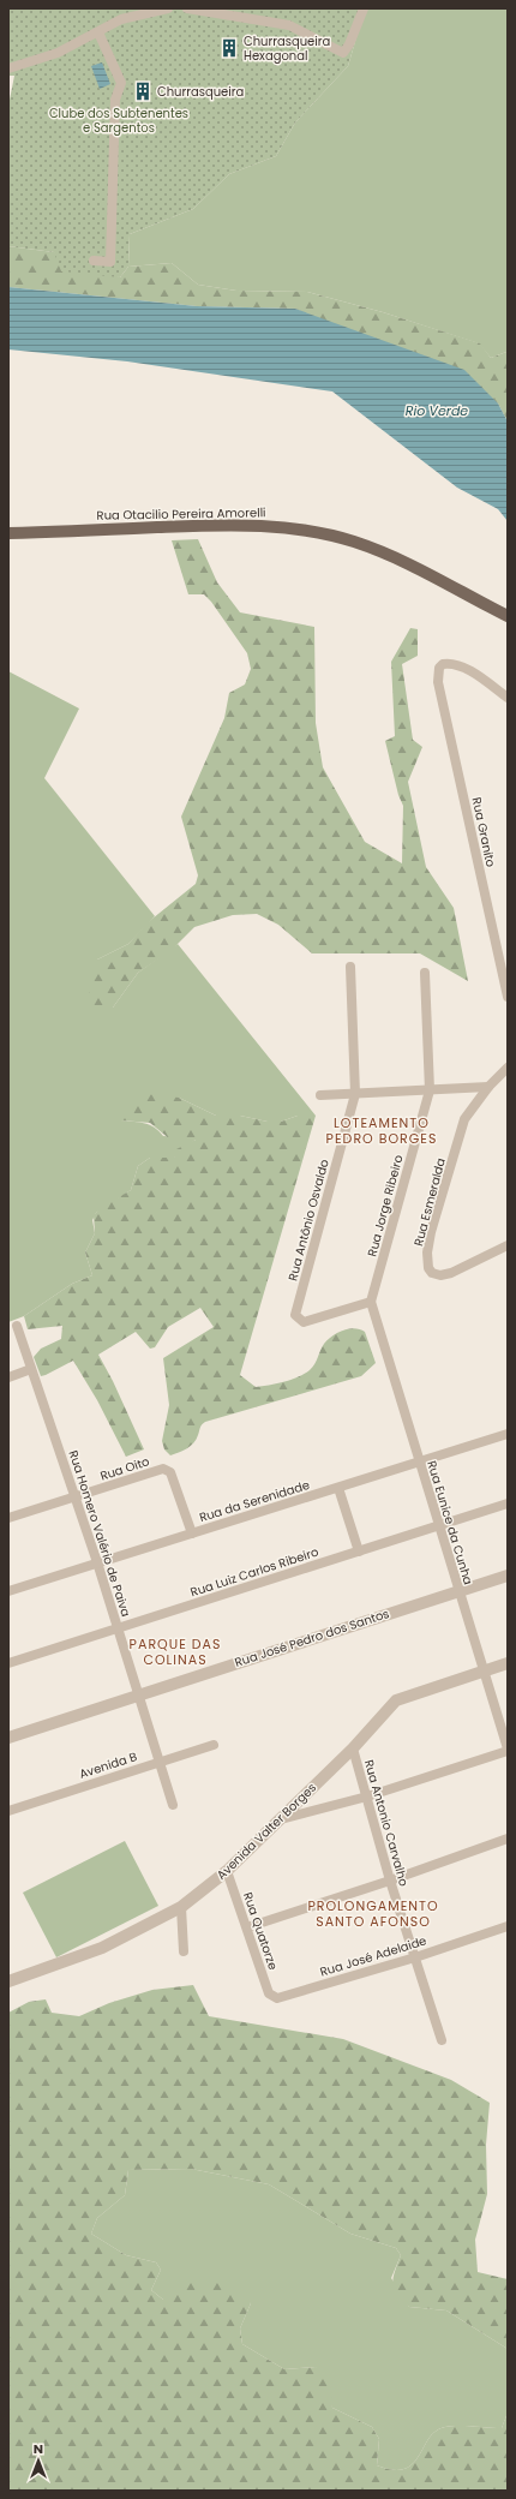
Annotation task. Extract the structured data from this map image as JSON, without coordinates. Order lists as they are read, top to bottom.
{
  "streets": {
    "main road": ["Rua Otacilio Pereira Amorelli"],
    "street": [
      "Rua Granito",
      "Rua Esmeralda",
      "Rua Jorge Ribeiro",
      "Rua Antônio Osvaldo",
      "Rua Oito",
      "Rua da Serenidade",
      "Rua Eunice da Cunha",
      "Rua Homero Valério de Paiva",
      "Rua Luiz Carlos Ribeiro",
      "Rua José Pedro dos Santos",
      "Avenida B",
      "Rua Antonio Carvalho",
      "Avenida Valter Borges",
      "Rua Quatorze",
      "Rua José Adelaide"
    ]
  },
  "crossings": [
    ["Rua Jorge Ribeiro", "Rua Antônio Osvaldo"],
    ["Rua Jorge Ribeiro", "Rua Eunice da Cunha"],
    ["Rua Antônio Osvaldo", "Rua Eunice da Cunha"],
    ["Rua Oito", "Rua da Serenidade"],
    ["Rua Oito", "Rua Homero Valério de Paiva"],
    ["Rua da Serenidade", "Rua Eunice da Cunha"],
    ["Rua da Serenidade", "Rua Homero Valério de Paiva"],
    ["Rua Eunice da Cunha", "Rua Luiz Carlos Ribeiro"],
    ["Rua Eunice da Cunha", "Rua José Pedro dos Santos"],
    ["Rua Eunice da Cunha", "Avenida Valter Borges"],
    ["Rua Homero Valério de Paiva", "Rua Luiz Carlos Ribeiro"],
    ["Rua Homero Valério de Paiva", "Rua José Pedro dos Santos"],
    ["Rua Homero Valério de Paiva", "Avenida B"],
    ["Rua Antonio Carvalho", "Avenida Valter Borges"],
    ["Rua Antonio Carvalho", "Rua José Adelaide"],
    ["Avenida Valter Borges", "Rua Quatorze"],
    ["Rua Quatorze", "Rua José Adelaide"]
  ],
  "districts": ["LOTEAMENTO PEDRO BORGES", "PARQUE DAS COLINAS", "PROLONGAMENTO SANTO AFONSO"],
  "water": ["Rio Verde"],
  "parks": ["Clube dos Subtenentes e Sargentos"],
  "places": {
    "building": ["Churrasqueira Hexagonal", "Churrasqueira"]
  },
  "north": "top"
}
